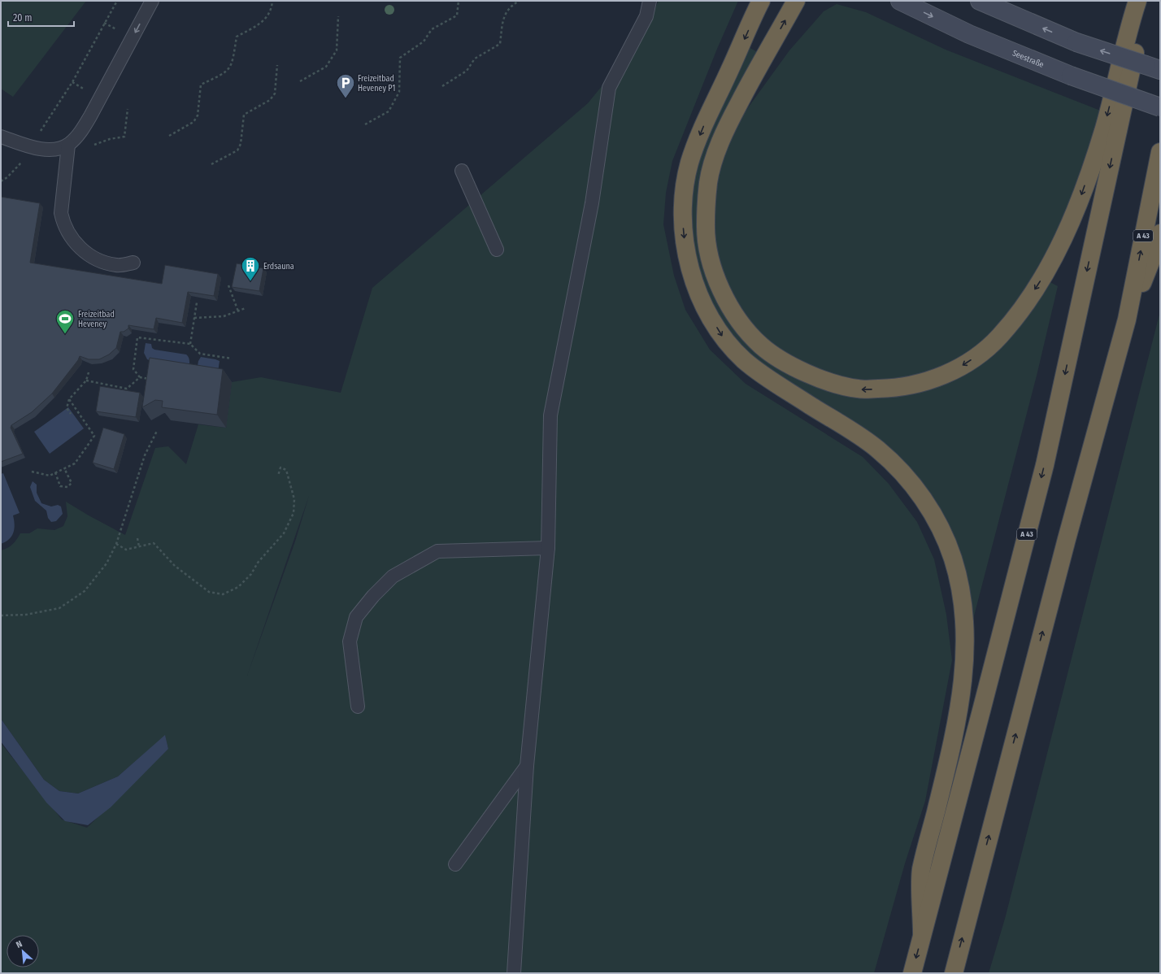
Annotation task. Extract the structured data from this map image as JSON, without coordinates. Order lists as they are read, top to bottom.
{
  "streets": {
    "highway": ["A 43"],
    "main road": ["Seestraße"]
  },
  "places": {
    "parking": ["Freizeitbad Heveney P1"],
    "building": ["Erdsauna"],
    "sports": ["Freizeitbad Heveney"]
  },
  "scale_bar": "20 m",
  "north": "top left"
}
